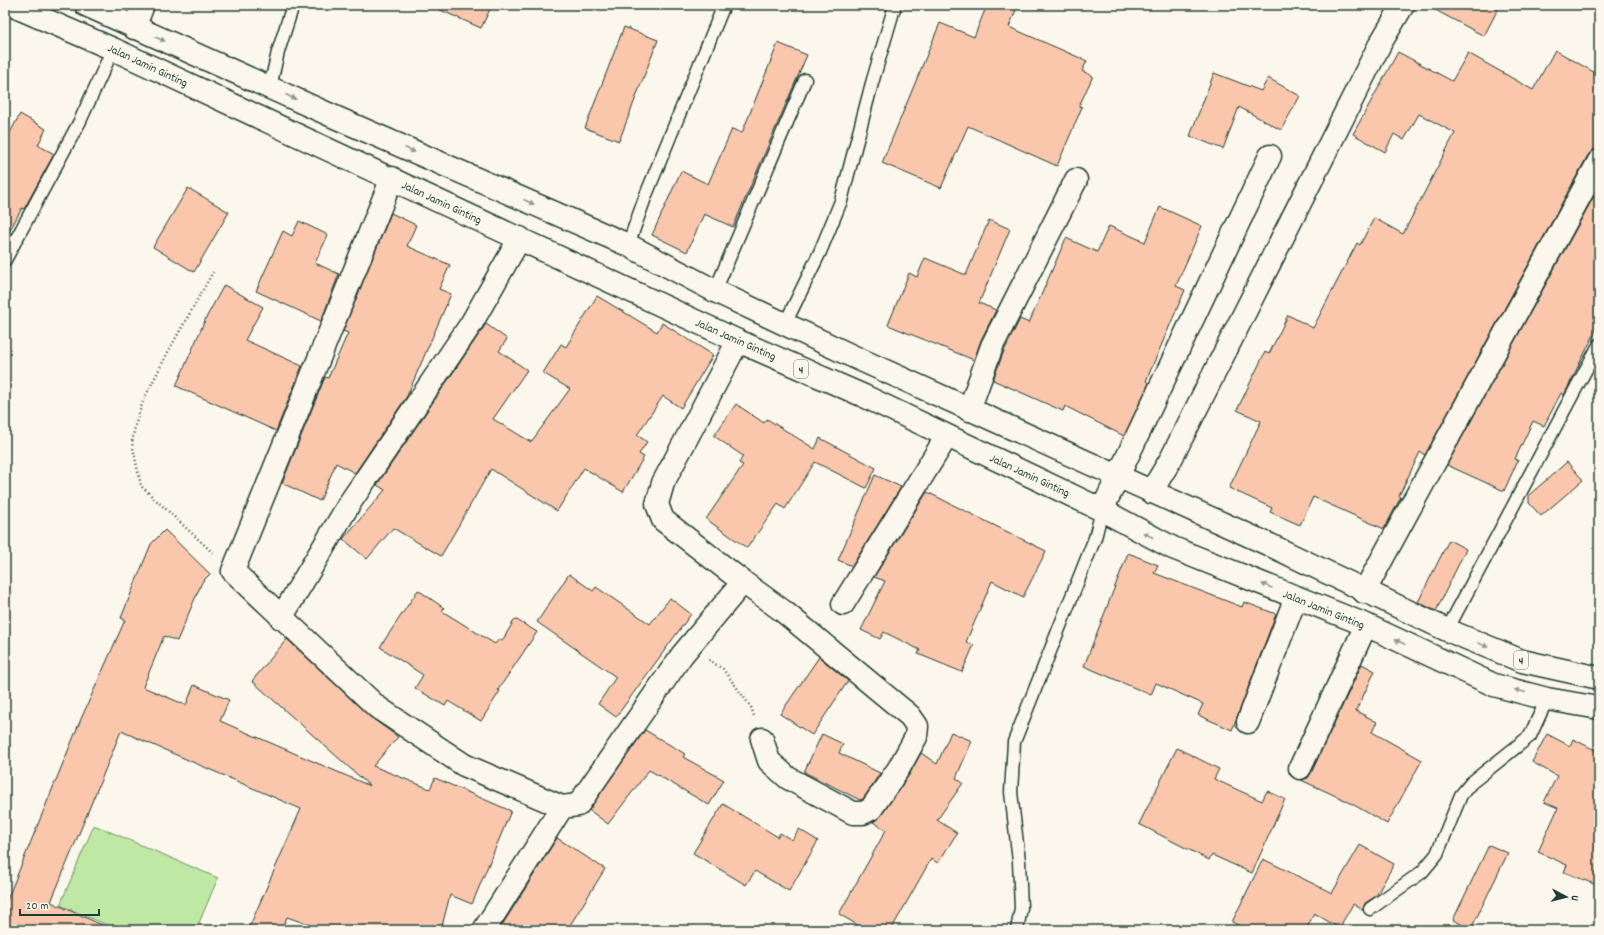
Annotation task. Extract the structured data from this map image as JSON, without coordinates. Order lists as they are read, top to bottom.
{
  "streets": {
    "main road": ["Jalan Jamin Ginting", "4"]
  },
  "scale_bar": "20 m",
  "north": "right"
}
